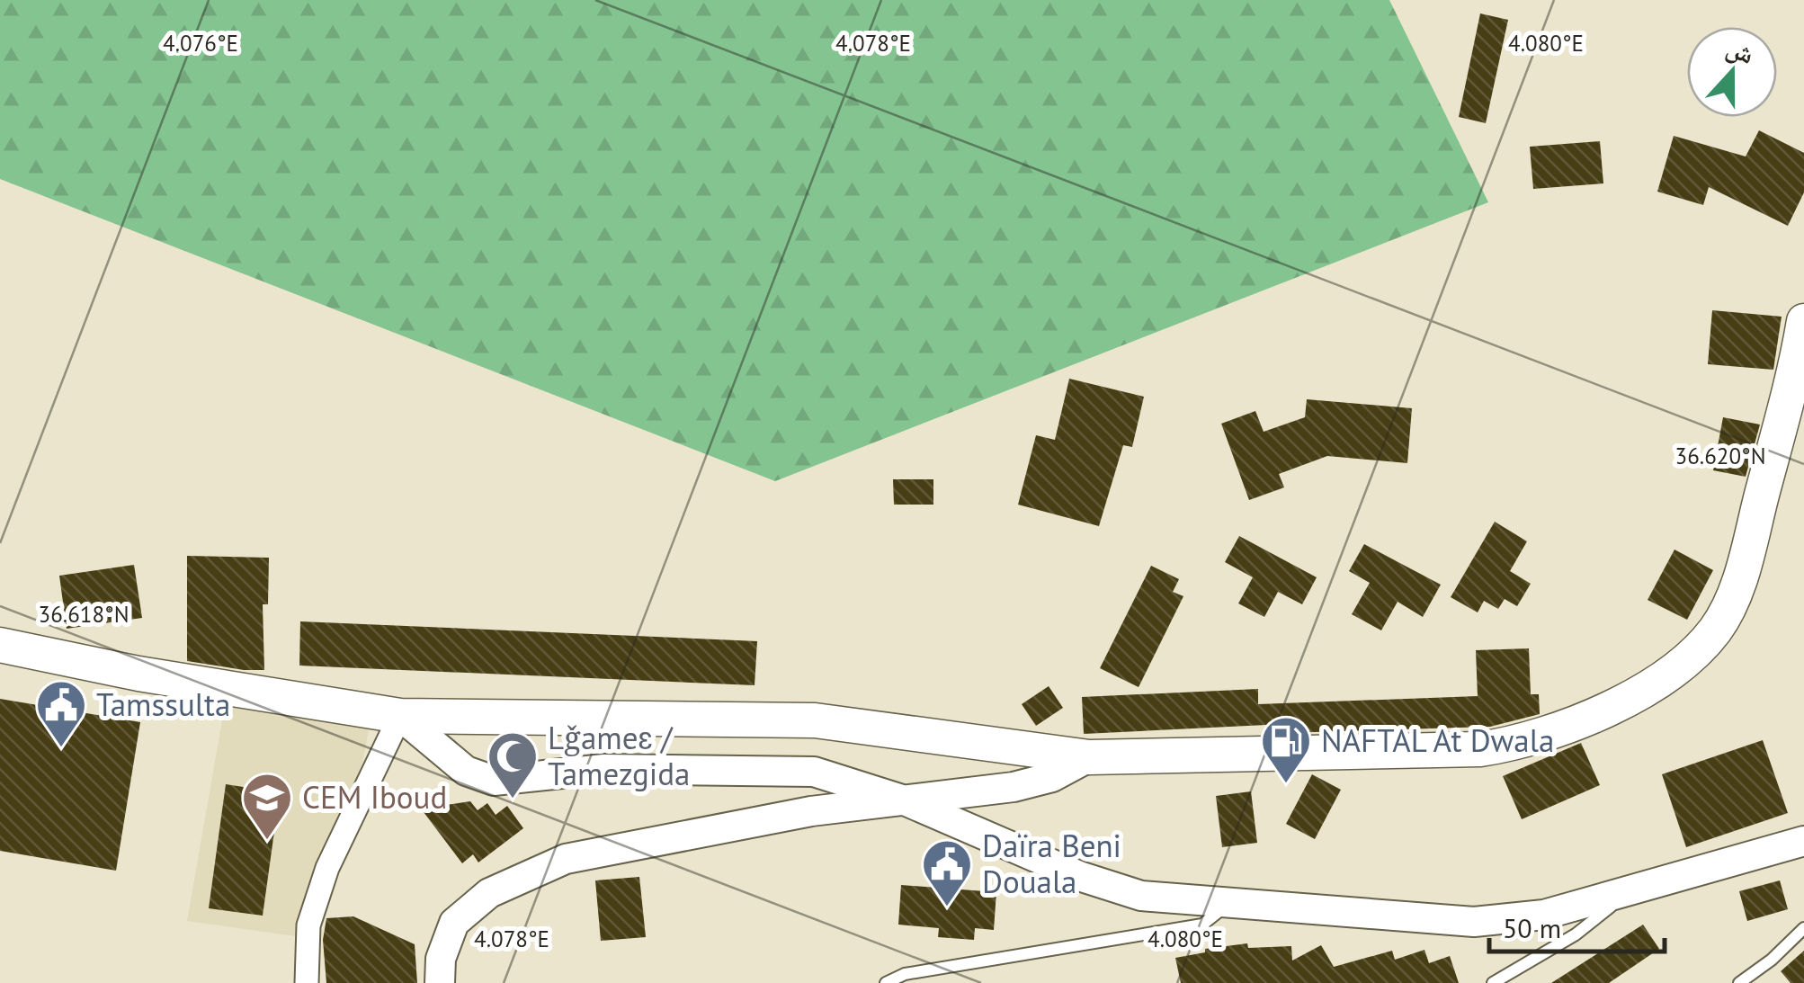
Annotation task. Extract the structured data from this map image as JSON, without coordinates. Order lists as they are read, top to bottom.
{
  "places": {
    "public building": ["Tamssulta", "Daïra Beni Douala"],
    "fuel station": ["NAFTAL At Dwala"],
    "mosque": ["Lǧameɛ / Tamezgida"],
    "school or university": ["CEM Iboud"]
  },
  "scale_bar": "50 m",
  "north": "top",
  "coordinates": [
    "4.078°E",
    "4.076°E",
    "4.080°E",
    "36.620°N",
    "36.618°N"
  ]
}
